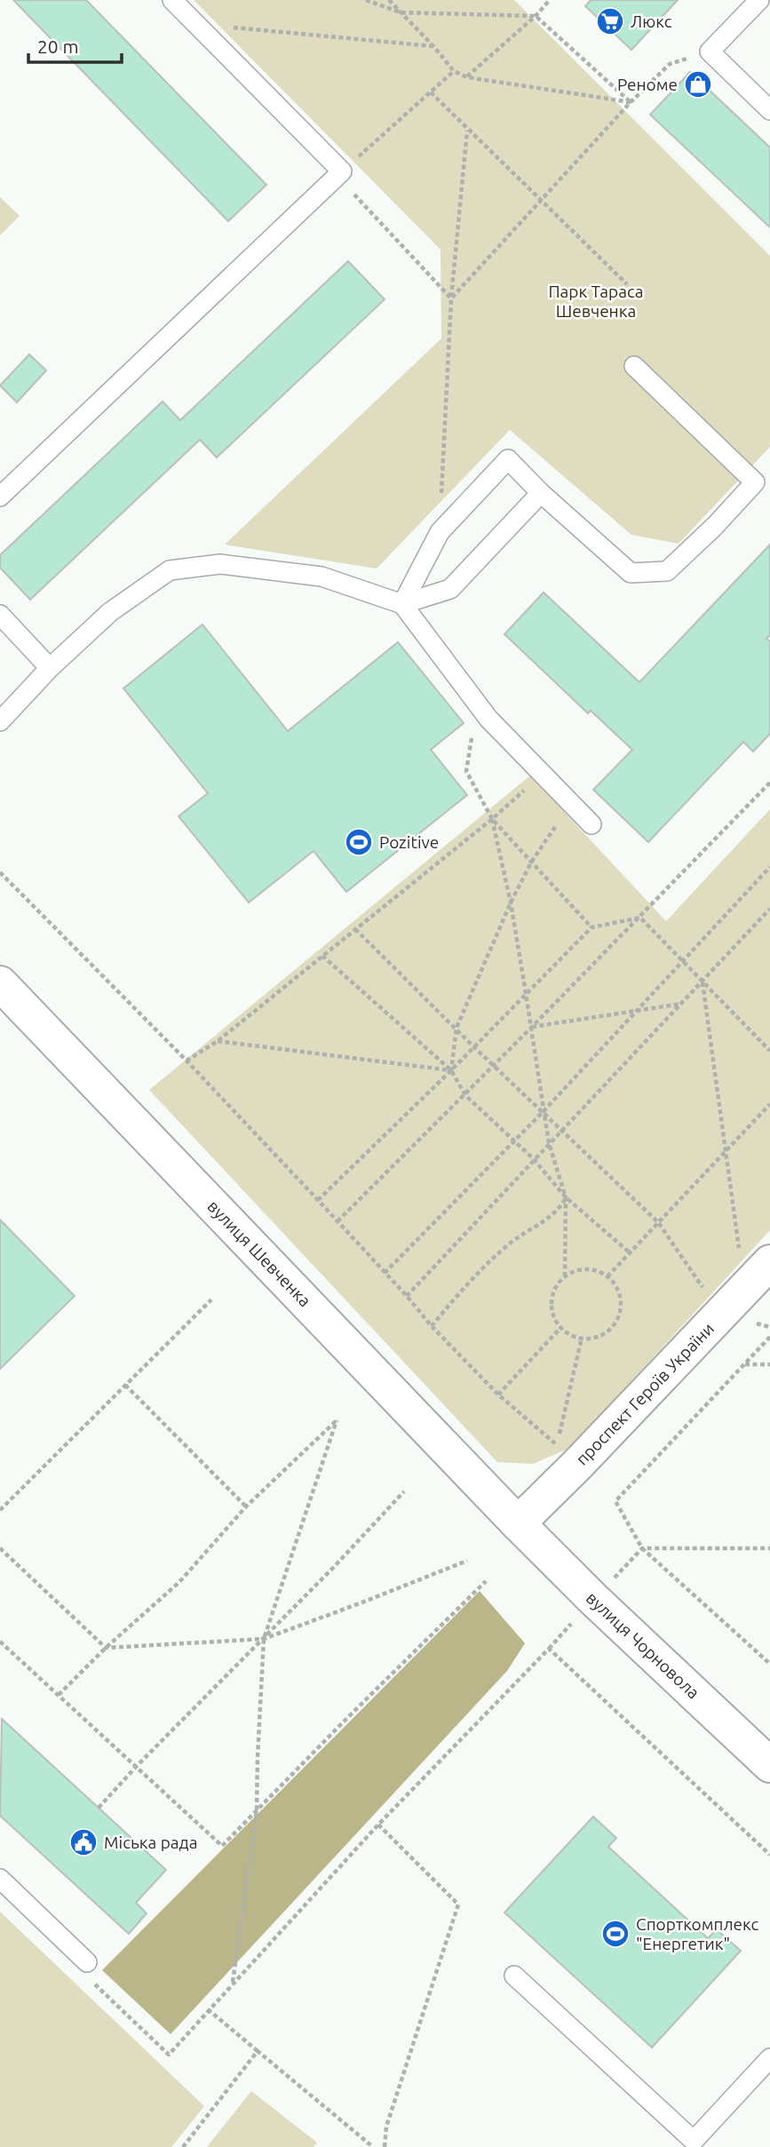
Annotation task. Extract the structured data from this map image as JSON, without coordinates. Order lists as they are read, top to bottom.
{
  "streets": {
    "street": ["вулиця Шевченка", "проспект Героїв України", "вулиця Чорновола"]
  },
  "crossings": [
    ["вулиця Шевченка", "проспект Героїв України"],
    ["вулиця Шевченка", "вулиця Чорновола"],
    ["проспект Героїв України", "вулиця Чорновола"]
  ],
  "parks": ["Парк Тараса Шевченка"],
  "places": {
    "supermarket": ["Люкс"],
    "shop": ["Реноме"],
    "sports": ["Pozitive", "Спорткомплекс \"Енергетик\""],
    "public building": ["Міська рада"]
  },
  "scale_bar": "20 m"
}
